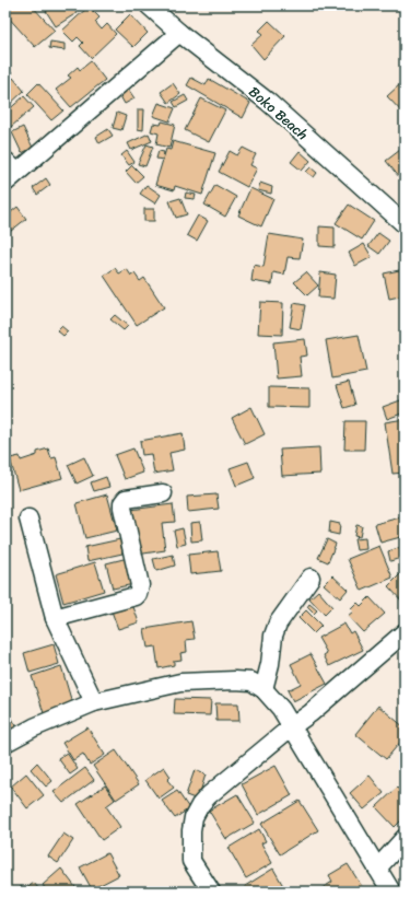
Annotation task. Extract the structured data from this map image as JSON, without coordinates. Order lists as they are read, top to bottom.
{
  "streets": {
    "street": ["Boko Beach"]
  }
}
